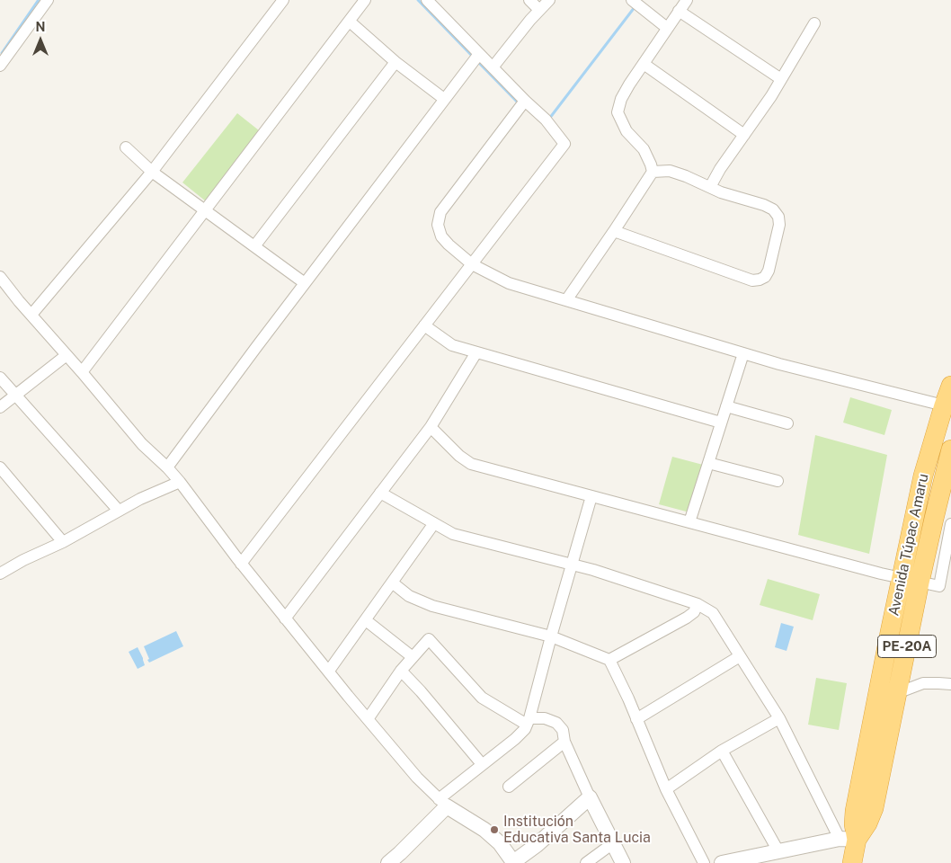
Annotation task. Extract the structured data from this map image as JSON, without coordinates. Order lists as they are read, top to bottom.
{
  "streets": {
    "highway": ["Avenida Túpac Amaru", "PE-20A"]
  },
  "places": ["Institución Educativa Santa Lucia"],
  "north": "top"
}
